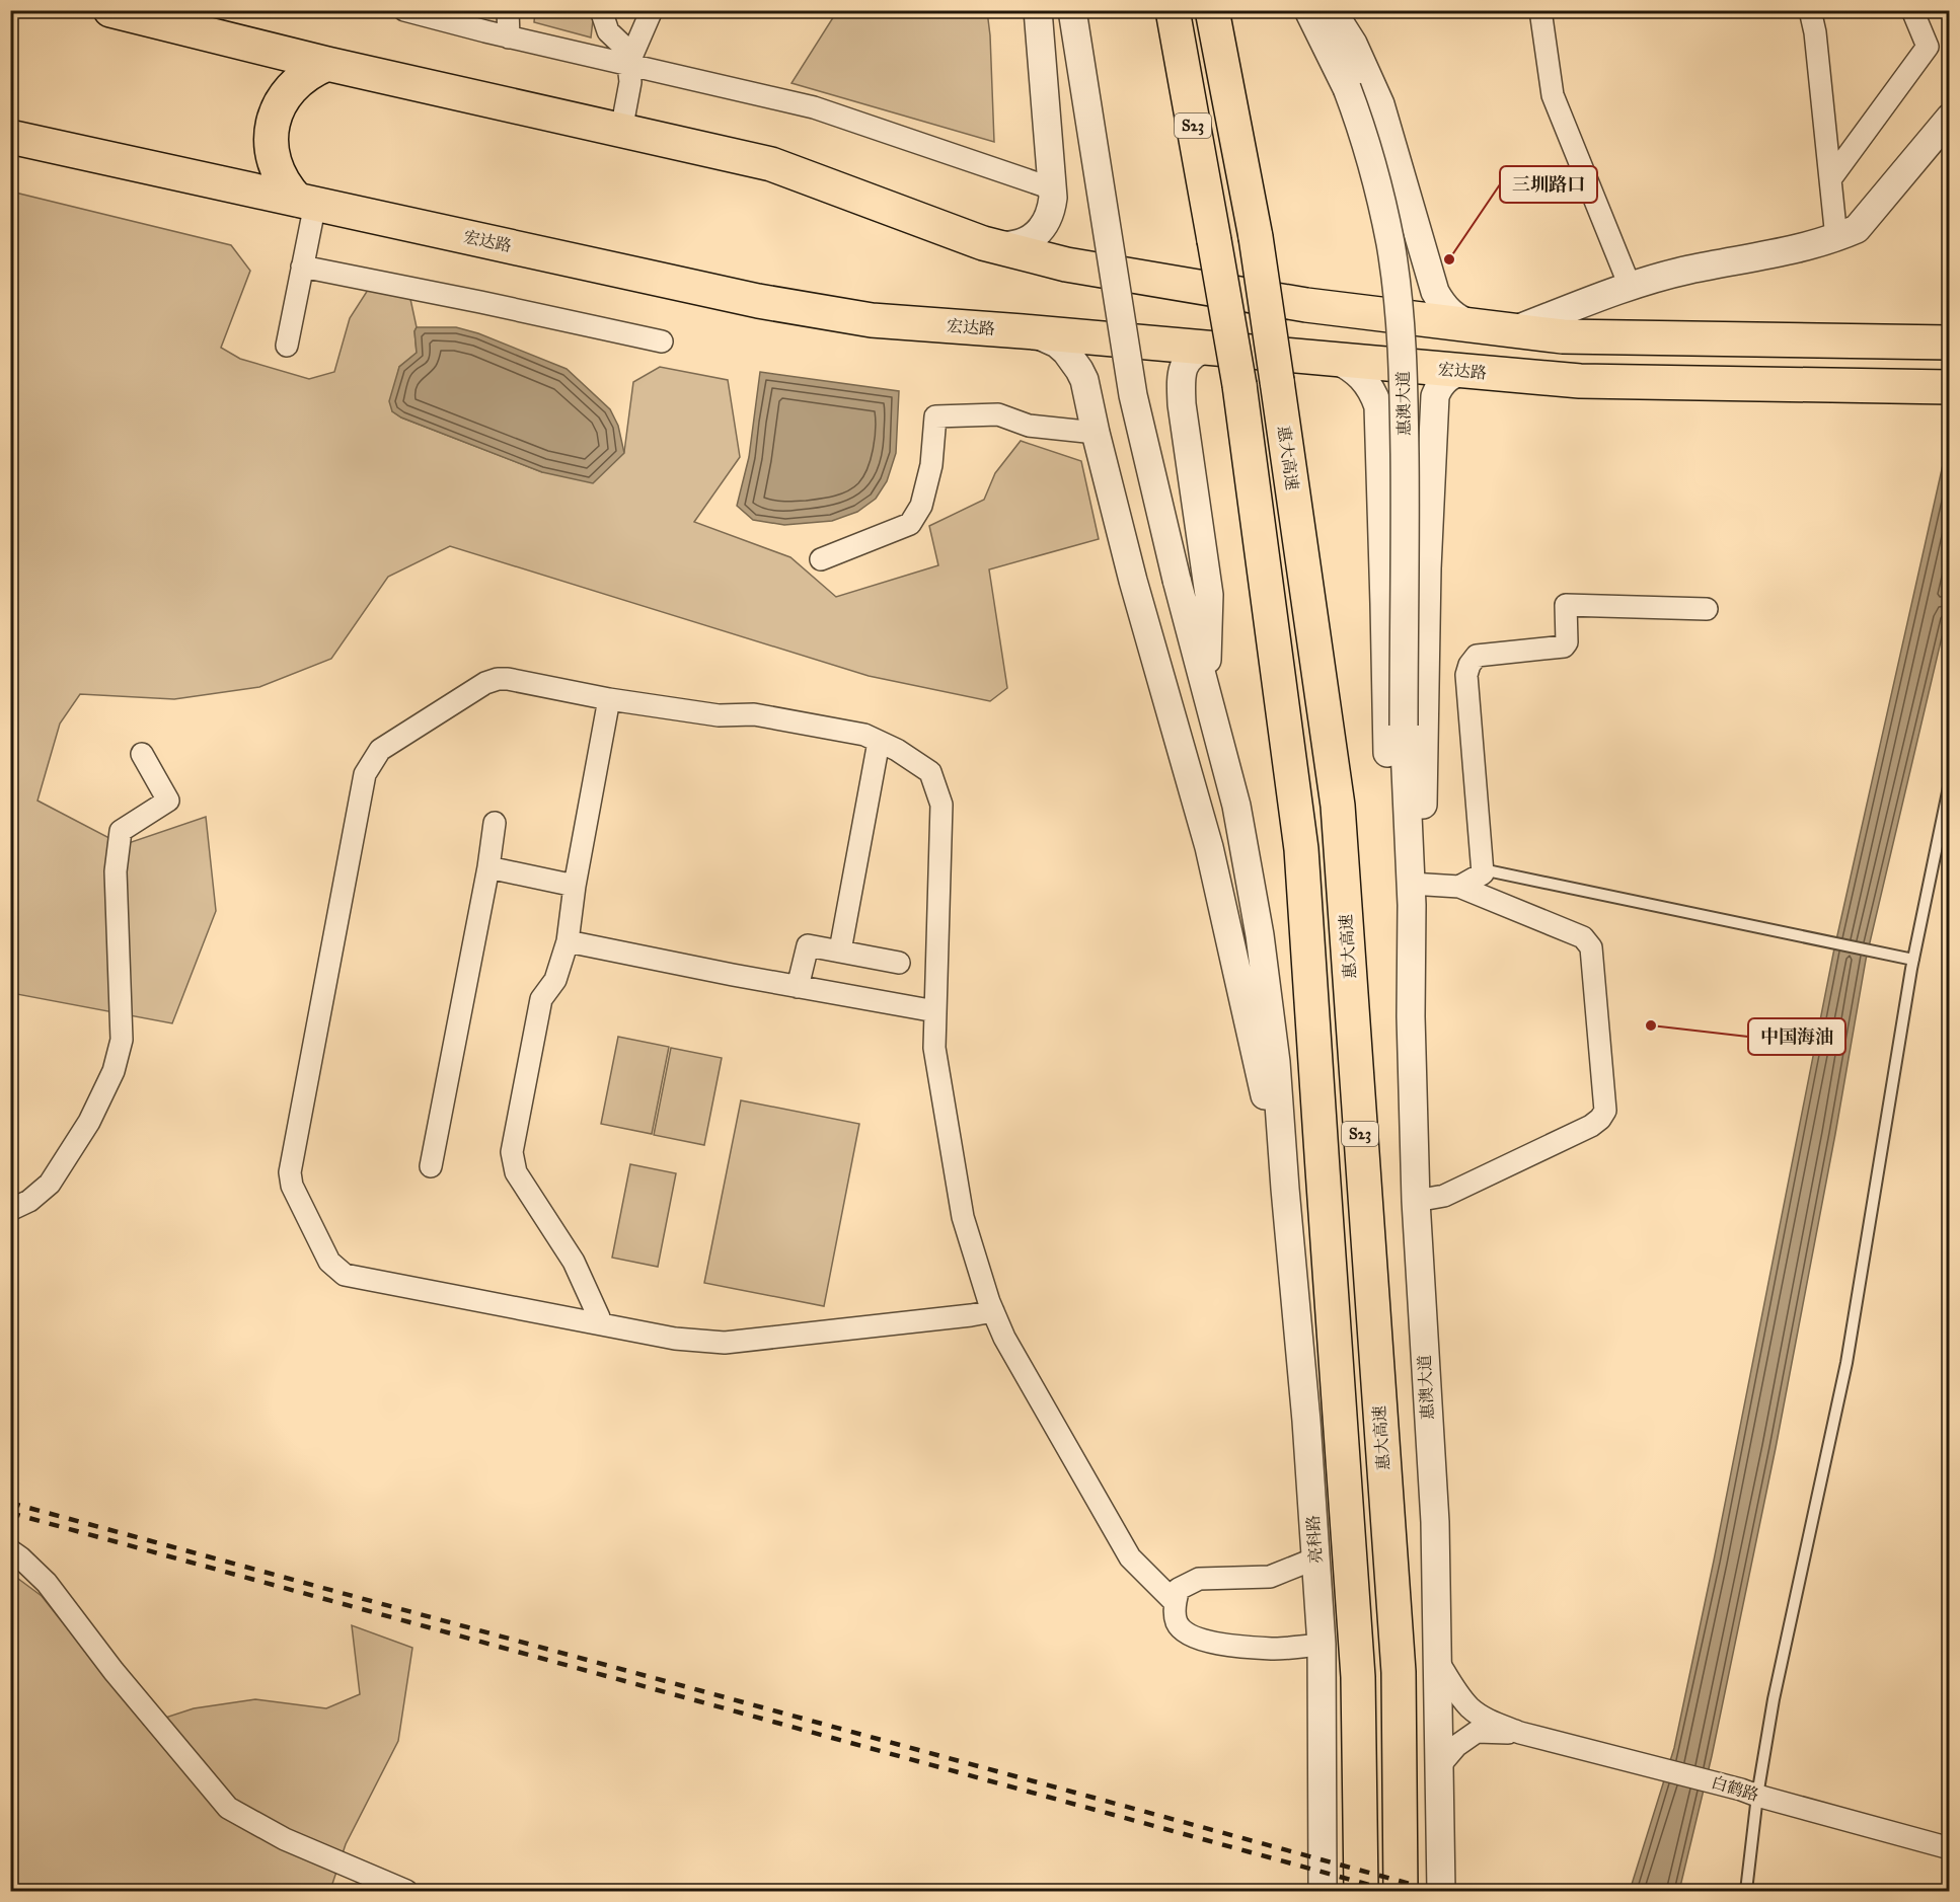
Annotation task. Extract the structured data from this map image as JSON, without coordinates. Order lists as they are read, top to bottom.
{
  "streets": {
    "main road": ["S23", "宏达路", "惠大高速"],
    "street": ["惠澳大道", "亮科路", "白鹤路"]
  },
  "places": ["三圳路口", "中国海油"]
}
